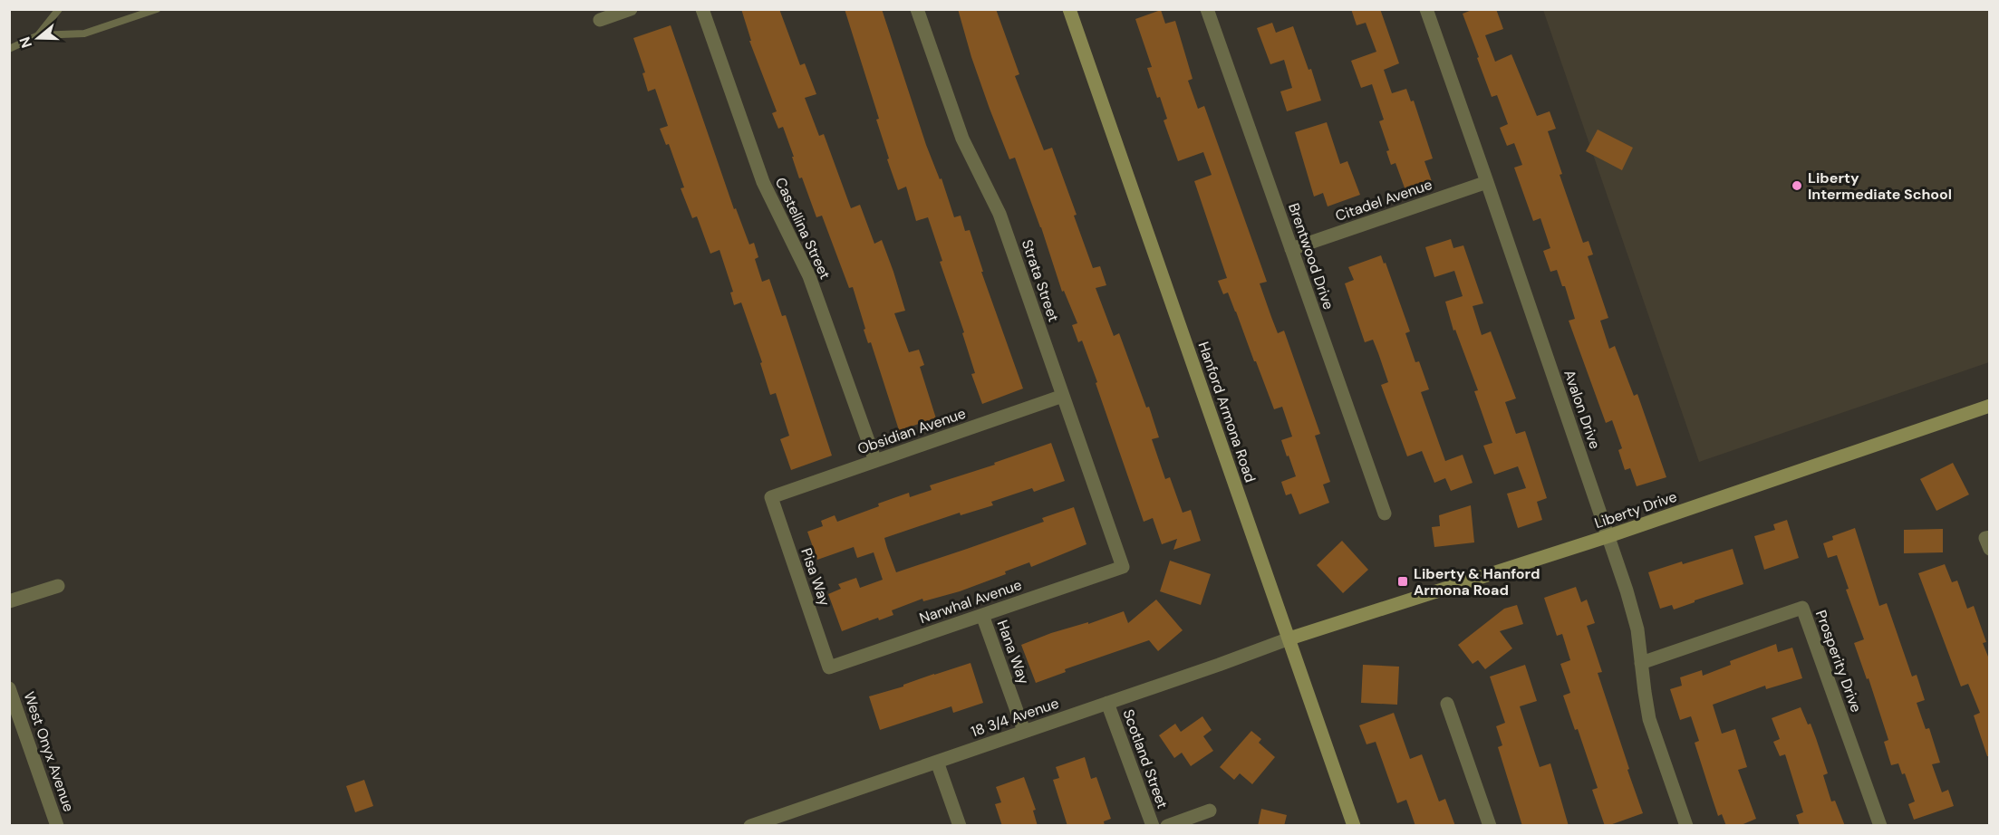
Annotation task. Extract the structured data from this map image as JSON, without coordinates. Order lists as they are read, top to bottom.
{
  "streets": {
    "main road": ["Hanford Armona Road", "Liberty Drive"],
    "street": [
      "Citadel Avenue",
      "Castellina Street",
      "Brentwood Drive",
      "Strata Street",
      "Avalon Drive",
      "Obsidian Avenue",
      "Pisa Way",
      "Narwhal Avenue",
      "Hana Way",
      "Prosperity Drive",
      "18 3/4 Avenue",
      "West Onyx Avenue",
      "Scotland Street"
    ]
  },
  "crossings": [
    ["Citadel Avenue", "Brentwood Drive"],
    ["Citadel Avenue", "Avalon Drive"],
    ["Castellina Street", "Obsidian Avenue"],
    ["Strata Street", "Obsidian Avenue"],
    ["Strata Street", "Narwhal Avenue"],
    ["Avalon Drive", "Liberty Drive"],
    ["Avalon Drive", "Prosperity Drive"],
    ["Hanford Armona Road", "Liberty Drive"],
    ["Hanford Armona Road", "18 3/4 Avenue"],
    ["Obsidian Avenue", "Pisa Way"],
    ["Liberty Drive", "18 3/4 Avenue"],
    ["Pisa Way", "Narwhal Avenue"],
    ["Narwhal Avenue", "Hana Way"],
    ["Hana Way", "18 3/4 Avenue"],
    ["18 3/4 Avenue", "Scotland Street"]
  ],
  "places": {
    "other": ["Liberty Intermediate School"],
    "transit": ["Liberty & Hanford Armona Road"]
  },
  "north": "left"
}
